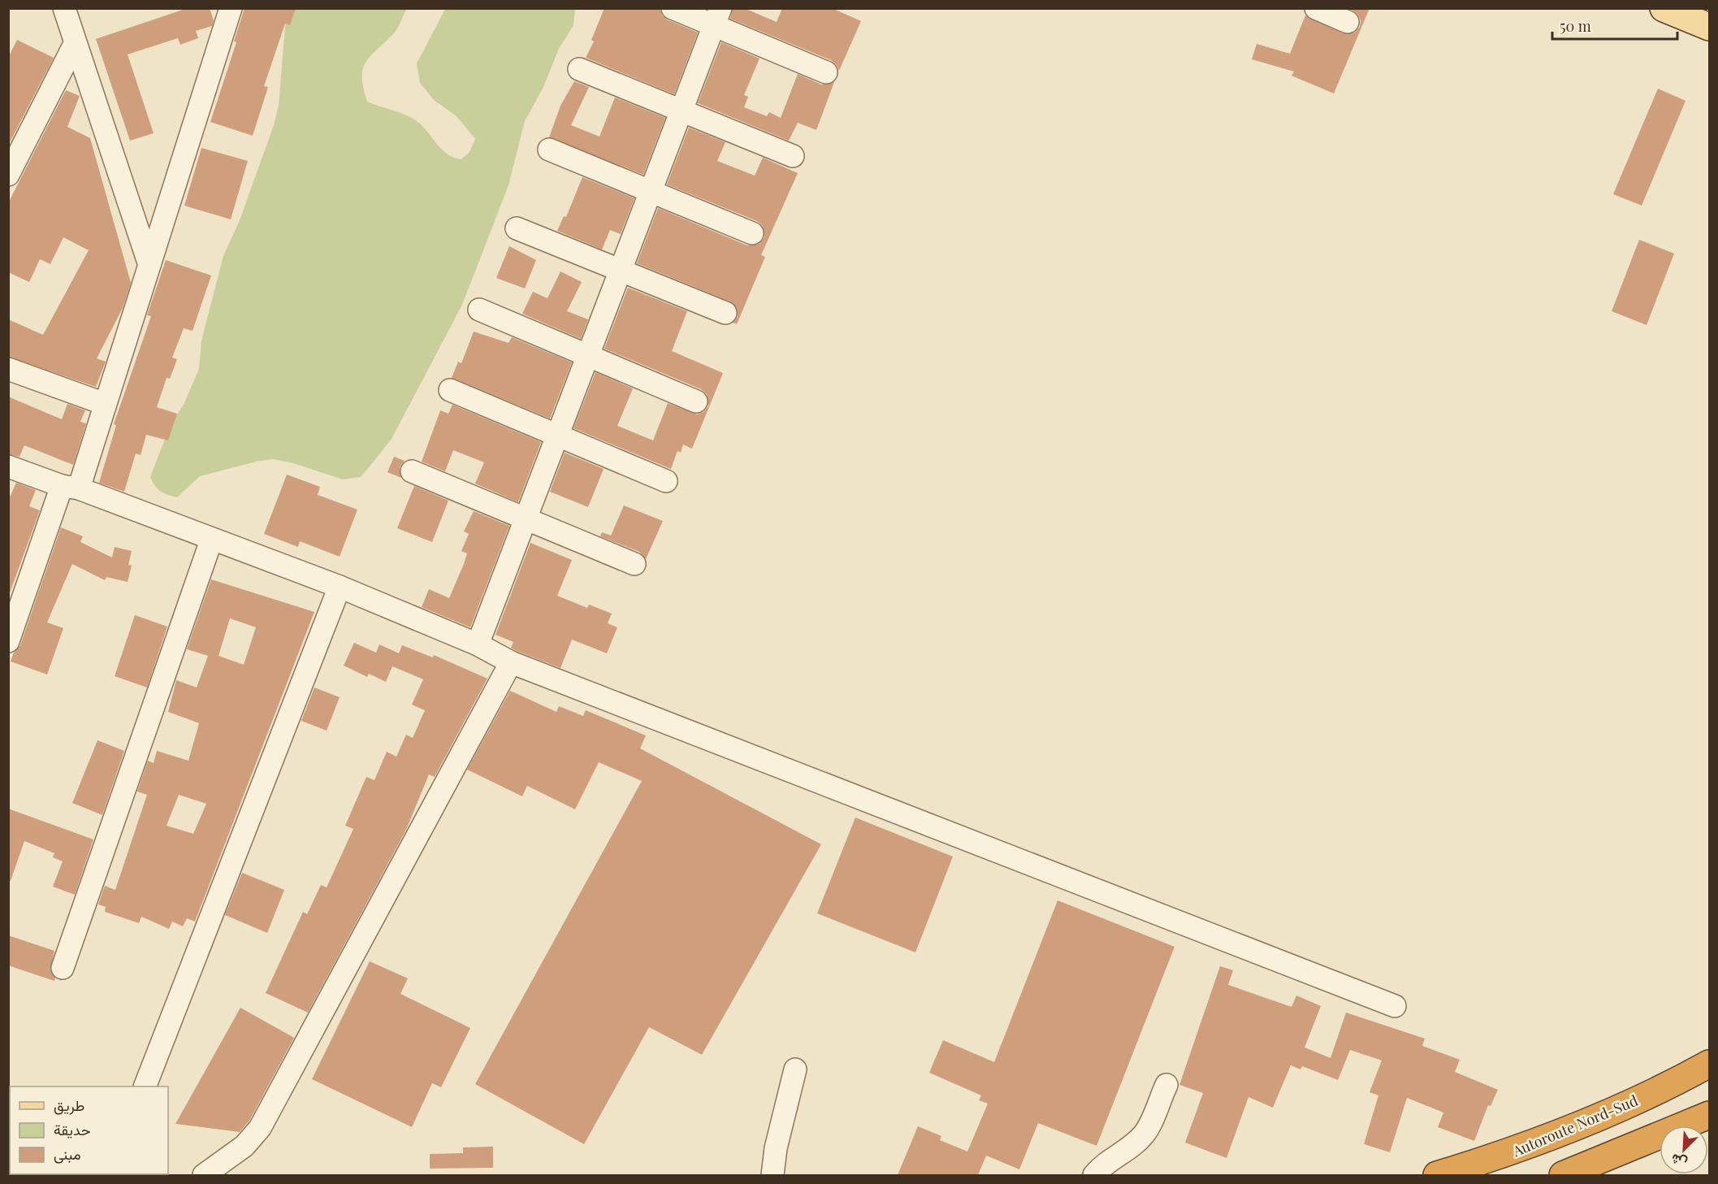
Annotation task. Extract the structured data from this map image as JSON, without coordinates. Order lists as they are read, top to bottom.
{
  "streets": {
    "highway": ["Autoroute Nord-Sud"]
  },
  "legend": ["طريق", "حديقة", "مبنى"],
  "scale_bar": "50 m",
  "north": "bottom left"
}
